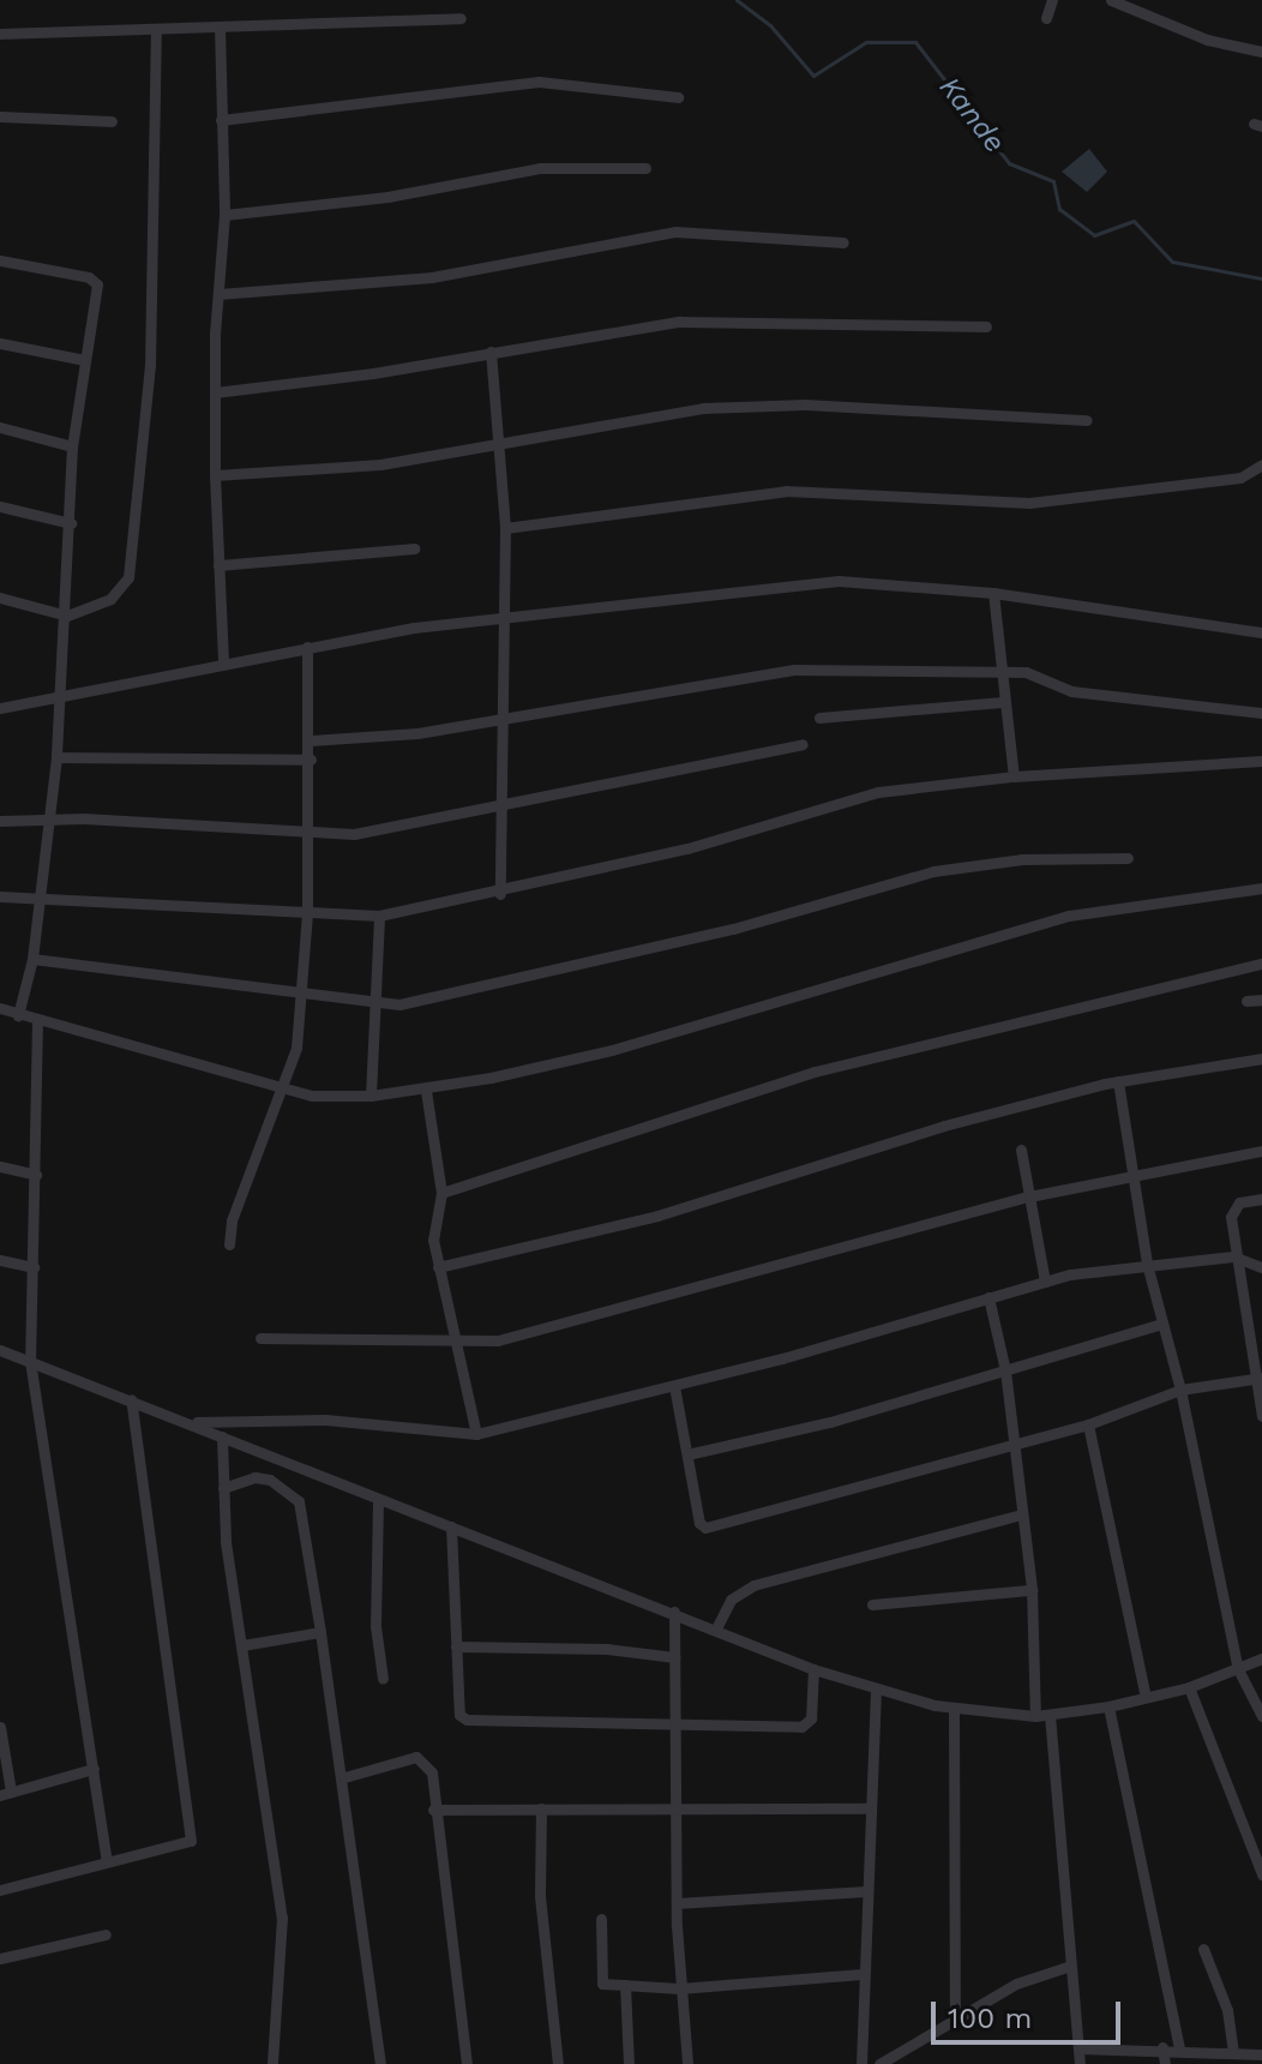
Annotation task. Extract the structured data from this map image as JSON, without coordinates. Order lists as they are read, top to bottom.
{
  "water": ["Kande"],
  "scale_bar": "100 m"
}
